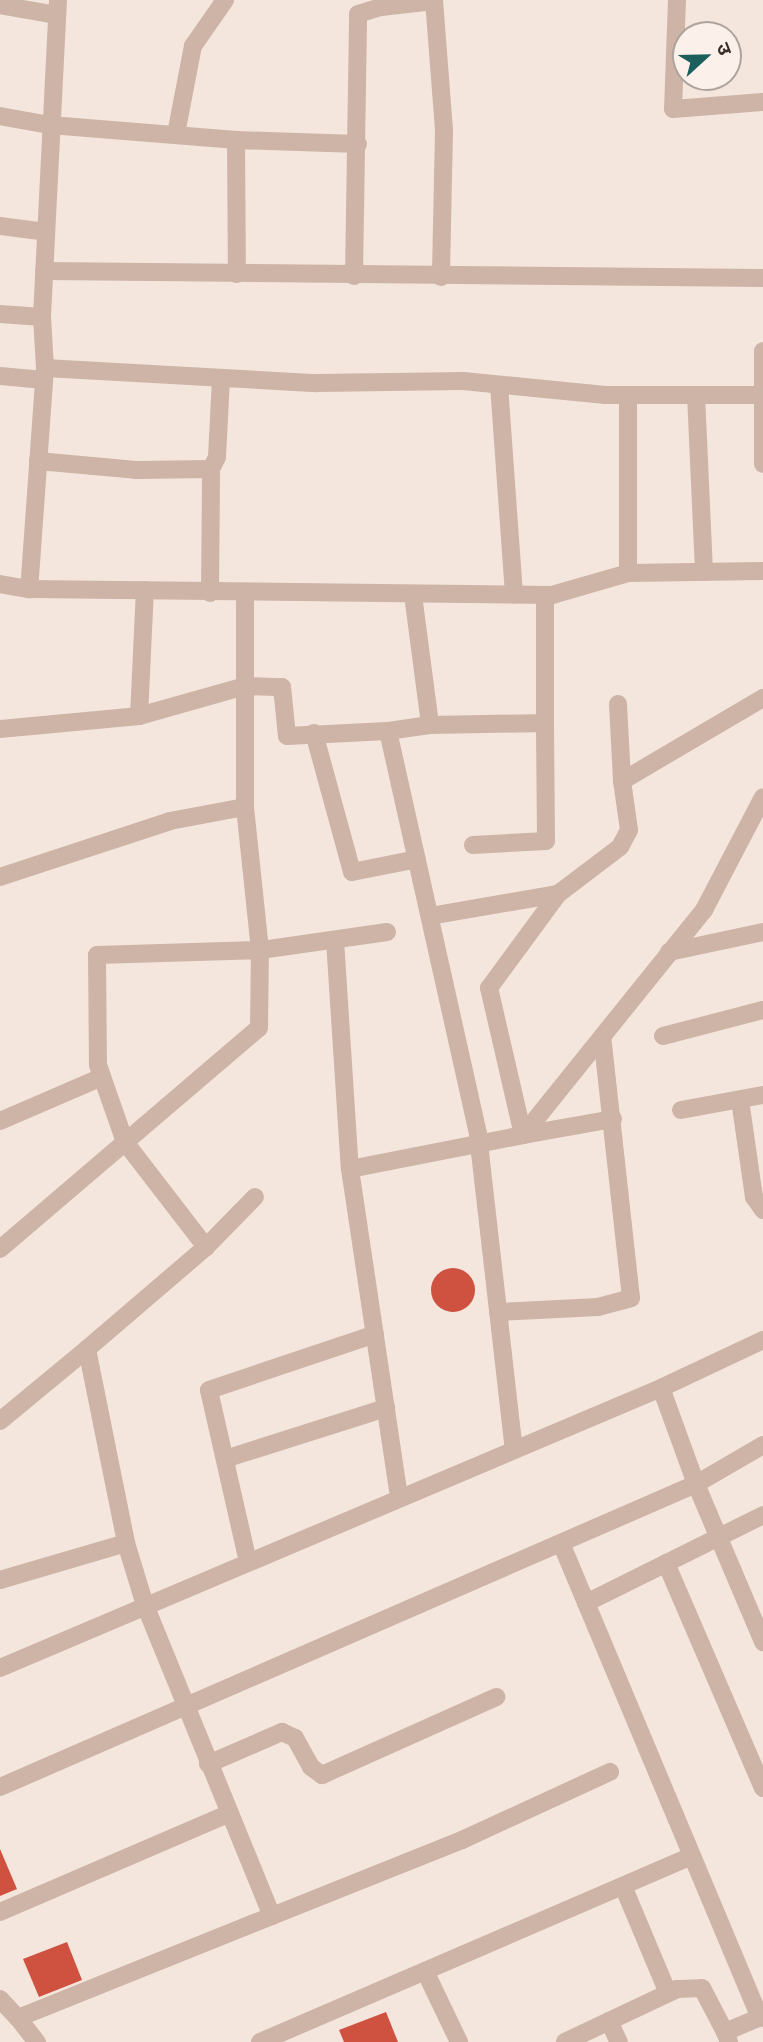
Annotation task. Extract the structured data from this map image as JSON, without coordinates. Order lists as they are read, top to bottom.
{
  "north": "right"
}
